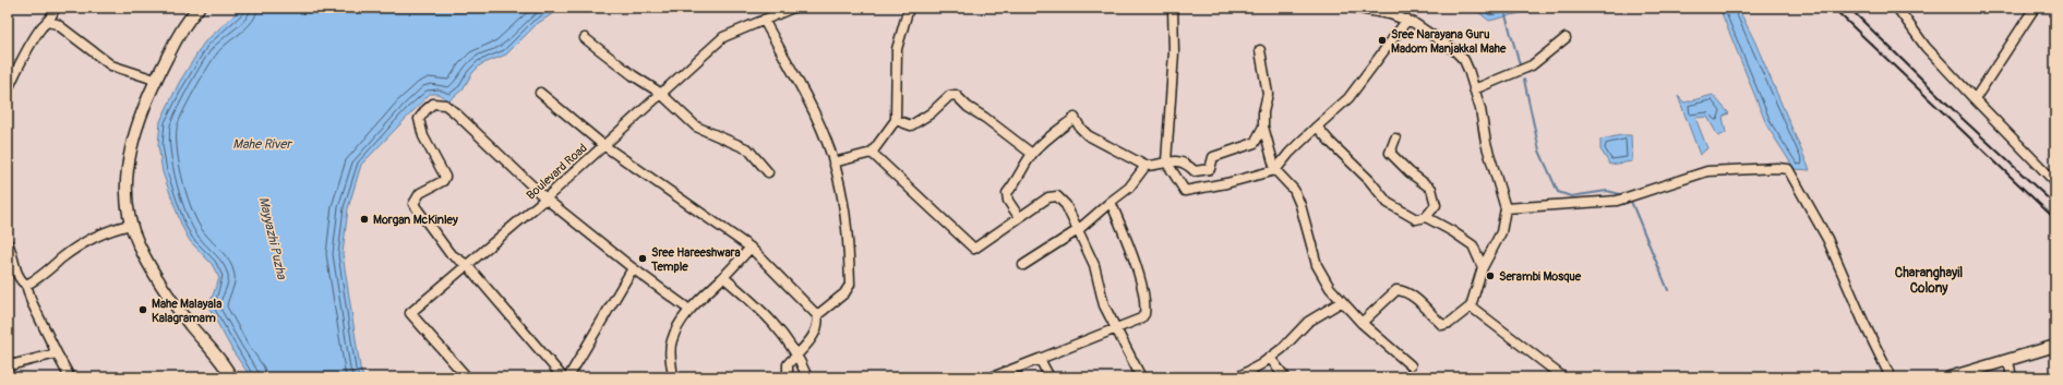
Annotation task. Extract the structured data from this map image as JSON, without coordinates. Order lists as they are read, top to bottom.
{
  "streets": {
    "street": ["Boulevard Road"]
  },
  "districts": ["Charanghayil Colony"],
  "water": ["Mahe River", "Mayyazhi Puzha"],
  "places": [
    "Sree Narayana Guru Madom Manjakkal Mahe",
    "Morgan McKinley",
    "Sree Hareeshwara Temple",
    "Serambi Mosque",
    "Mahe Malayala Kalagramam"
  ]
}
